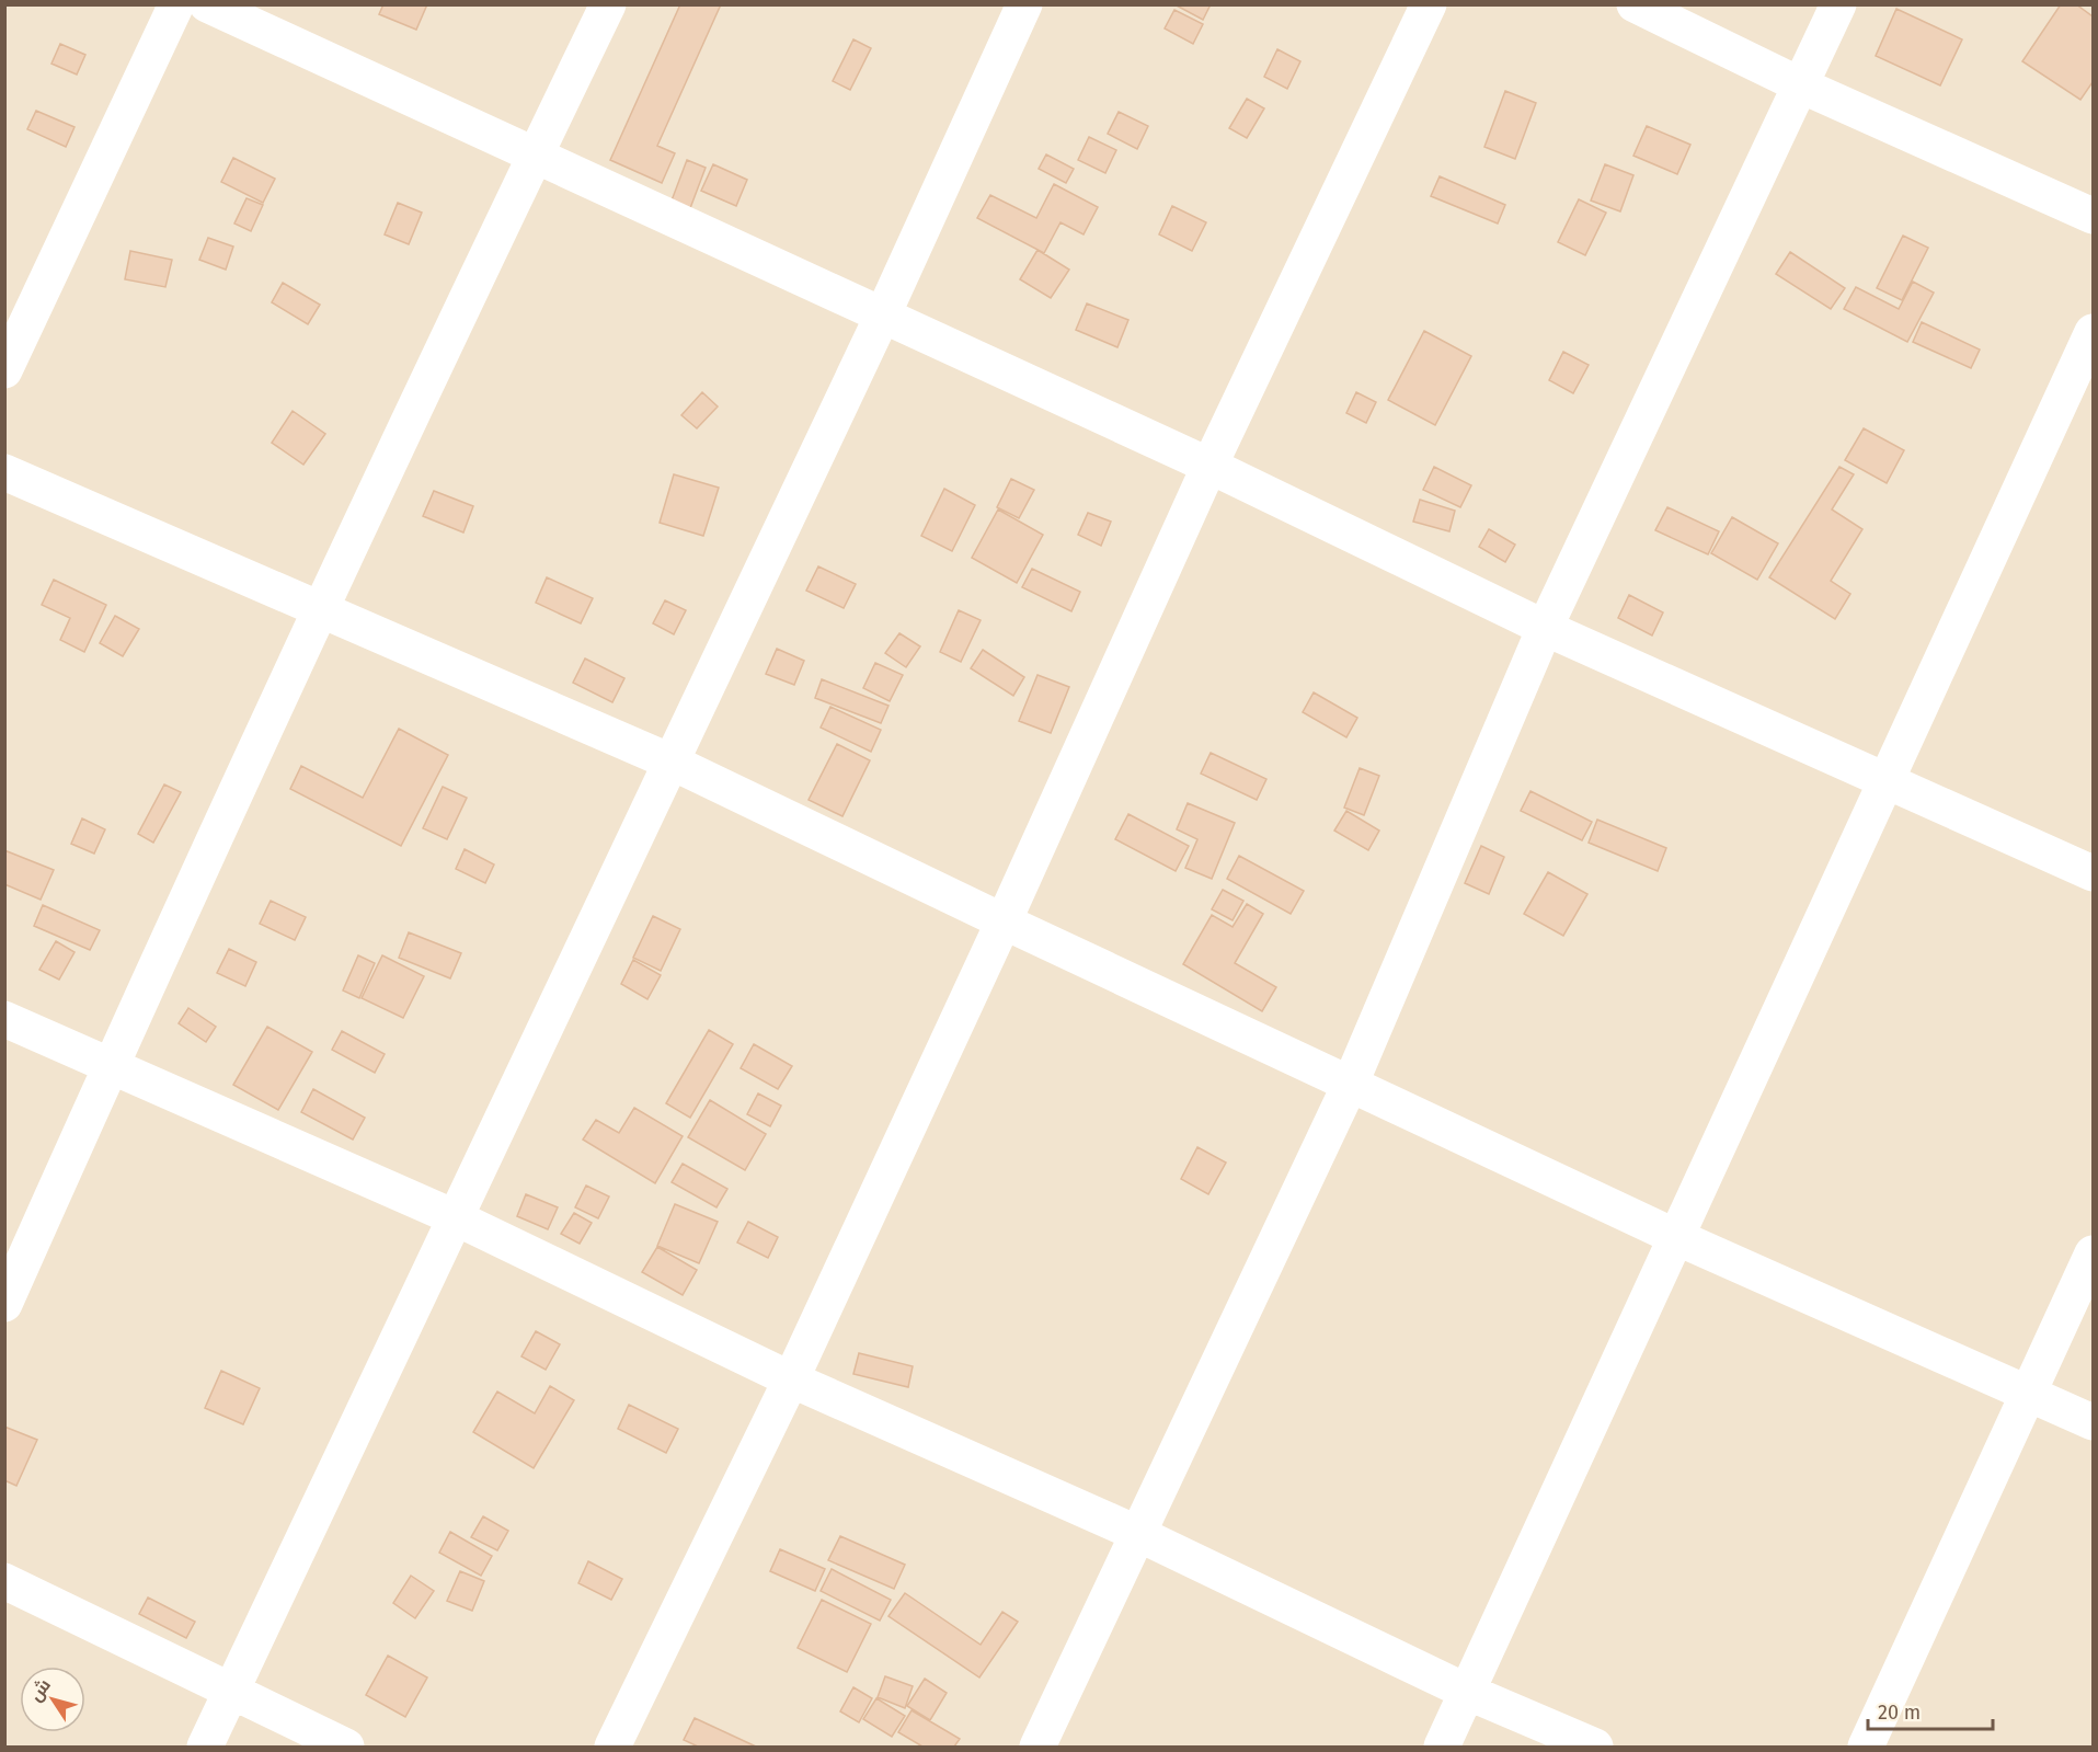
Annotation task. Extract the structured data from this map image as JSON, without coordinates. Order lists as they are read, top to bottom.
{
  "scale_bar": "20 m",
  "north": "top left"
}
